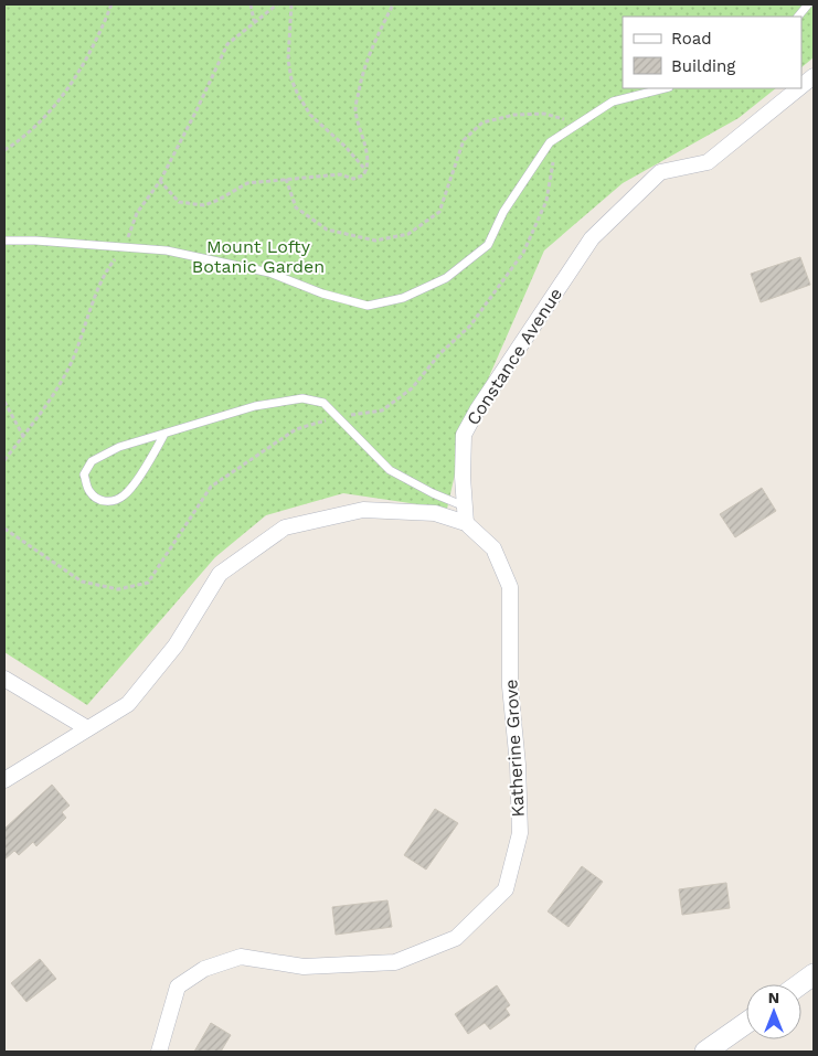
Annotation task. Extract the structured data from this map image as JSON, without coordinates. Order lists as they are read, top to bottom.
{
  "streets": {
    "street": ["Constance Avenue", "Katherine Grove"]
  },
  "crossings": [
    ["Constance Avenue", "Katherine Grove"]
  ],
  "parks": ["Mount Lofty Botanic Garden"],
  "legend": ["Road", "Building"],
  "north": "top"
}
